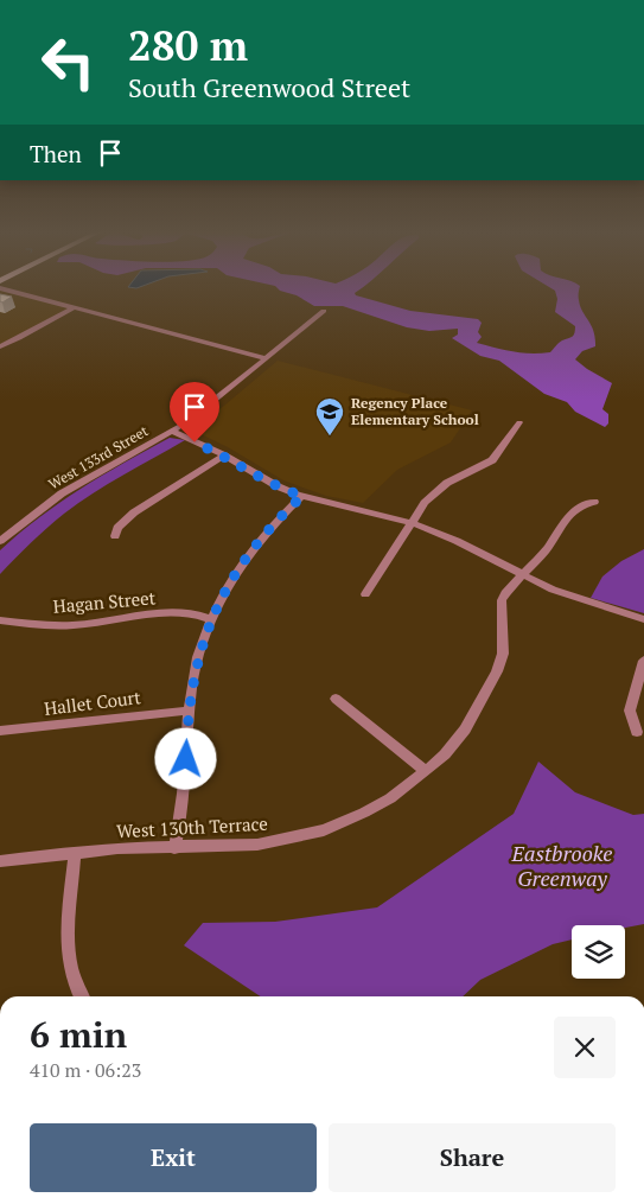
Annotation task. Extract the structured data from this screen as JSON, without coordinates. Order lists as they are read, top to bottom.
{
  "streets": {
    "street": [
      "West 133rd Street",
      "Hagan Street",
      "Hallet Court",
      "West 130th Terrace"
    ]
  },
  "parks": ["Eastbrooke Greenway"],
  "places": {
    "school or university": ["Regency Place Elementary School"]
  },
  "page": {
    "turn": ["280 m", "South Greenwood Street"],
    "then": "Then",
    "heading": ["6 min", "410 m · 06:23"],
    "buttons": ["Exit", "Share"]
  }
}
